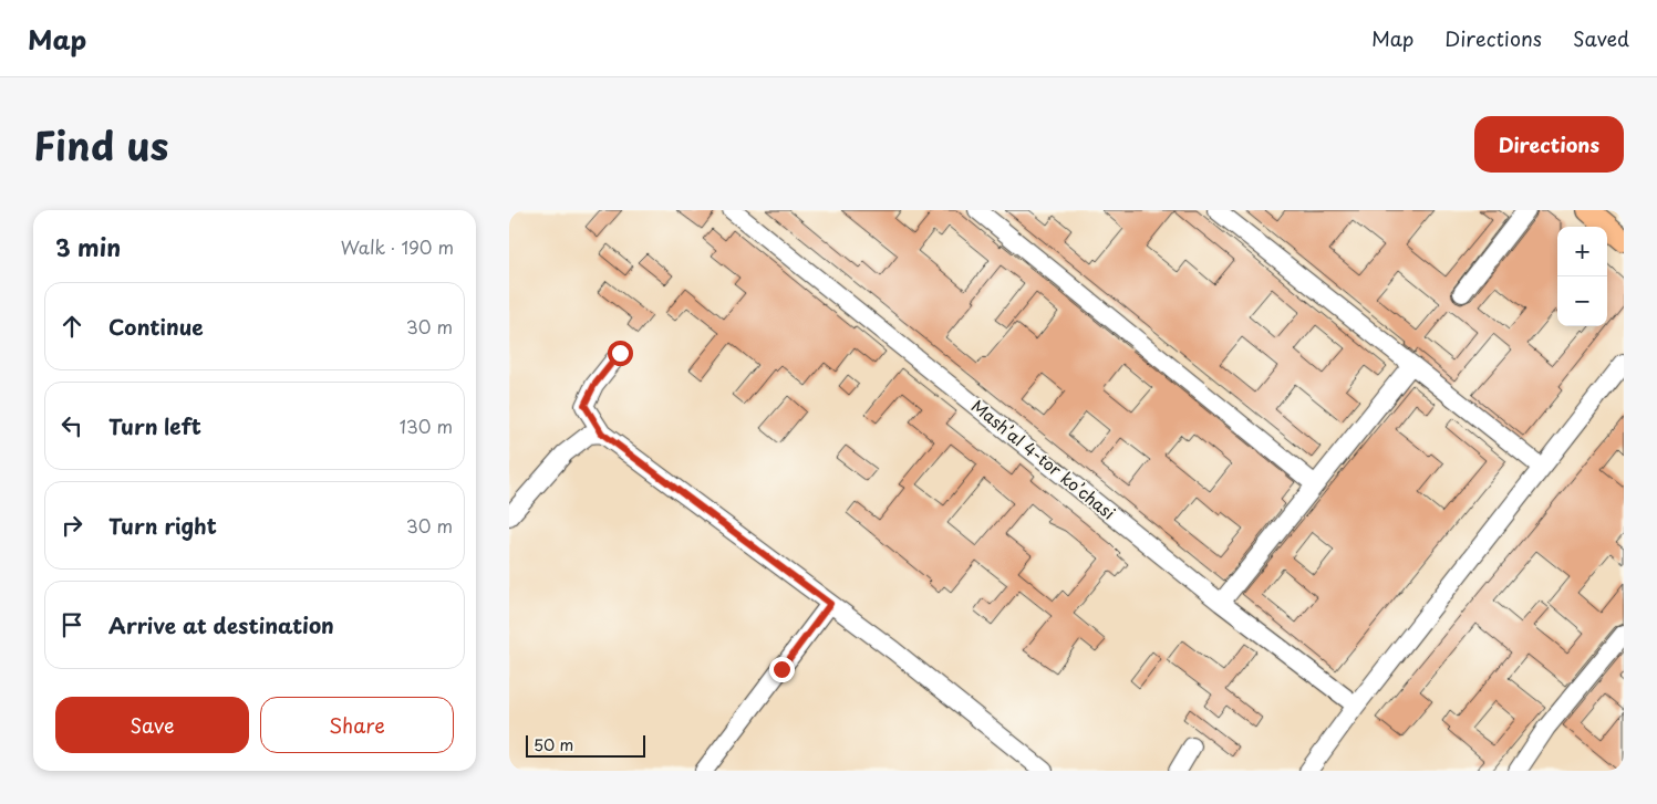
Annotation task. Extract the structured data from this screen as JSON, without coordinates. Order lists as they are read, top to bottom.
{
  "streets": {
    "street": ["Mashʼal 4-tor koʼchasi"]
  },
  "scale_bar": "50 m",
  "page": {
    "header": "Map",
    "nav": ["Map", "Directions", "Saved"],
    "title": "Find us",
    "buttons": [
      "Directions",
      ["Save", "Share"]
    ],
    "heading": ["3 min", "Walk · 190 m"],
    "map_buttons": ["+", "−"],
    "list": [
      ["Continue", "30 m"],
      ["Turn left", "130 m"],
      ["Turn right", "30 m"],
      "Arrive at destination"
    ],
    "scale": "50 m"
  }
}
